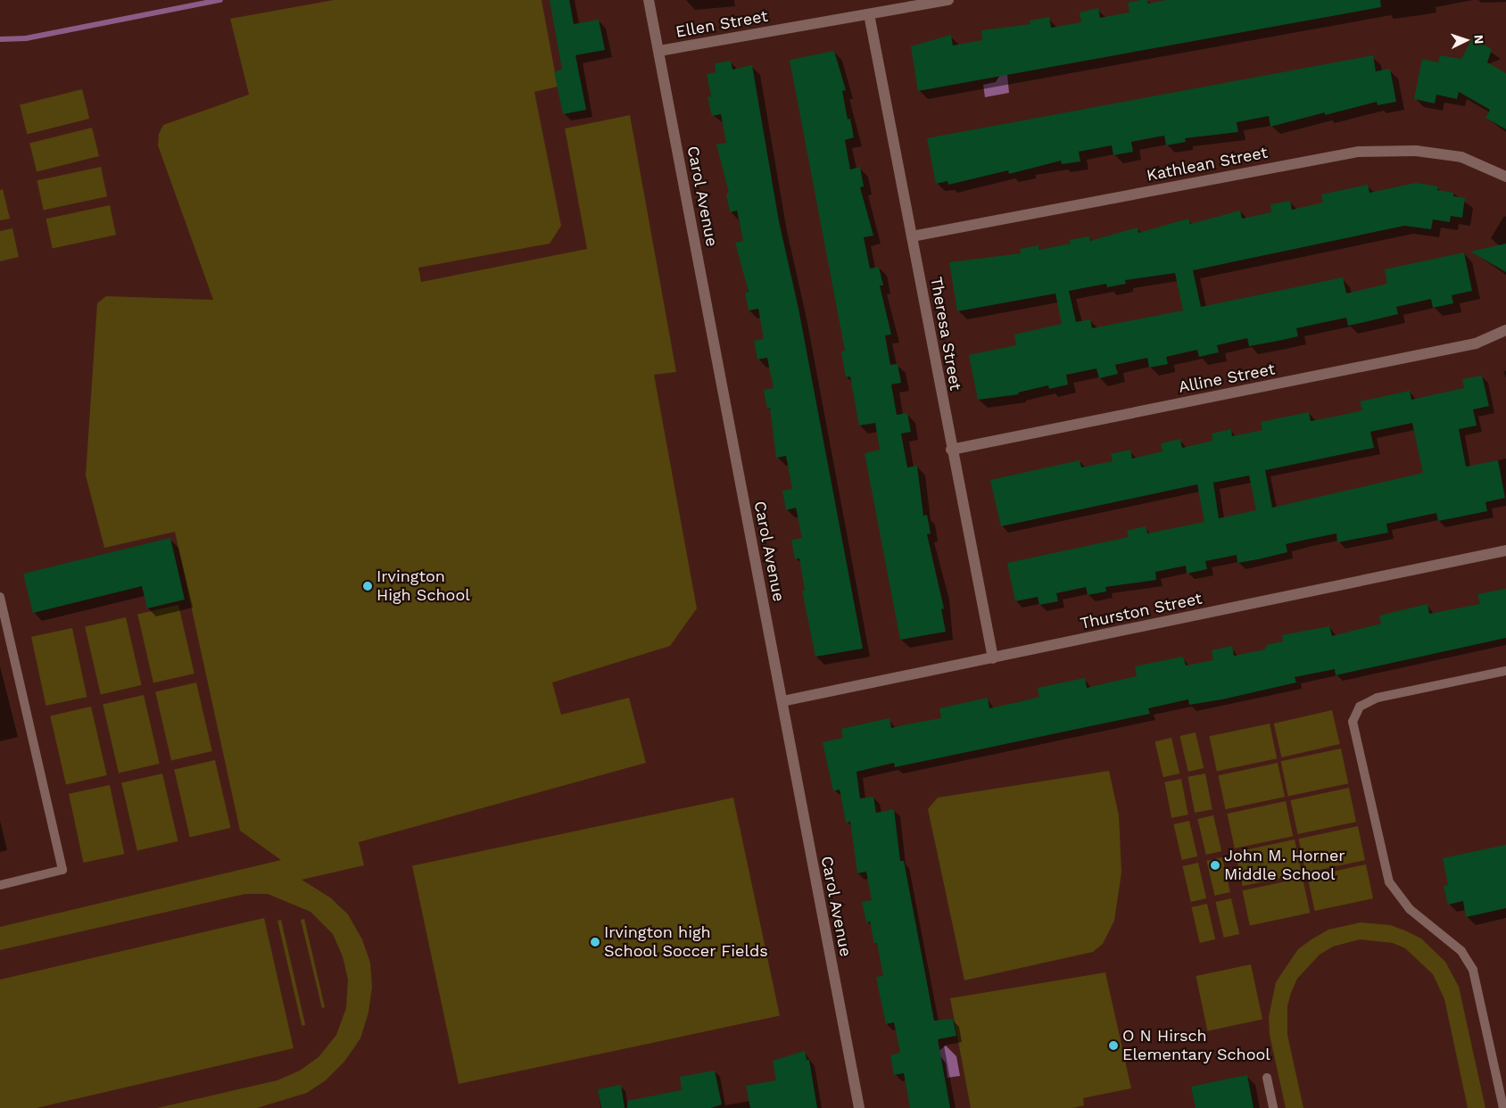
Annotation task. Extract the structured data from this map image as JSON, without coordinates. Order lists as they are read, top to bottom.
{
  "streets": {
    "street": [
      "Ellen Street",
      "Kathlean Street",
      "Carol Avenue",
      "Theresa Street",
      "Alline Street",
      "Thurston Street"
    ]
  },
  "crossings": [
    ["Ellen Street", "Carol Avenue"],
    ["Ellen Street", "Theresa Street"],
    ["Kathlean Street", "Theresa Street"],
    ["Carol Avenue", "Thurston Street"],
    ["Theresa Street", "Alline Street"],
    ["Theresa Street", "Thurston Street"]
  ],
  "places": [
    "Irvington High School",
    "John M. Horner Middle School",
    "Irvington high School Soccer Fields",
    "O N Hirsch Elementary School"
  ],
  "north": "right"
}
